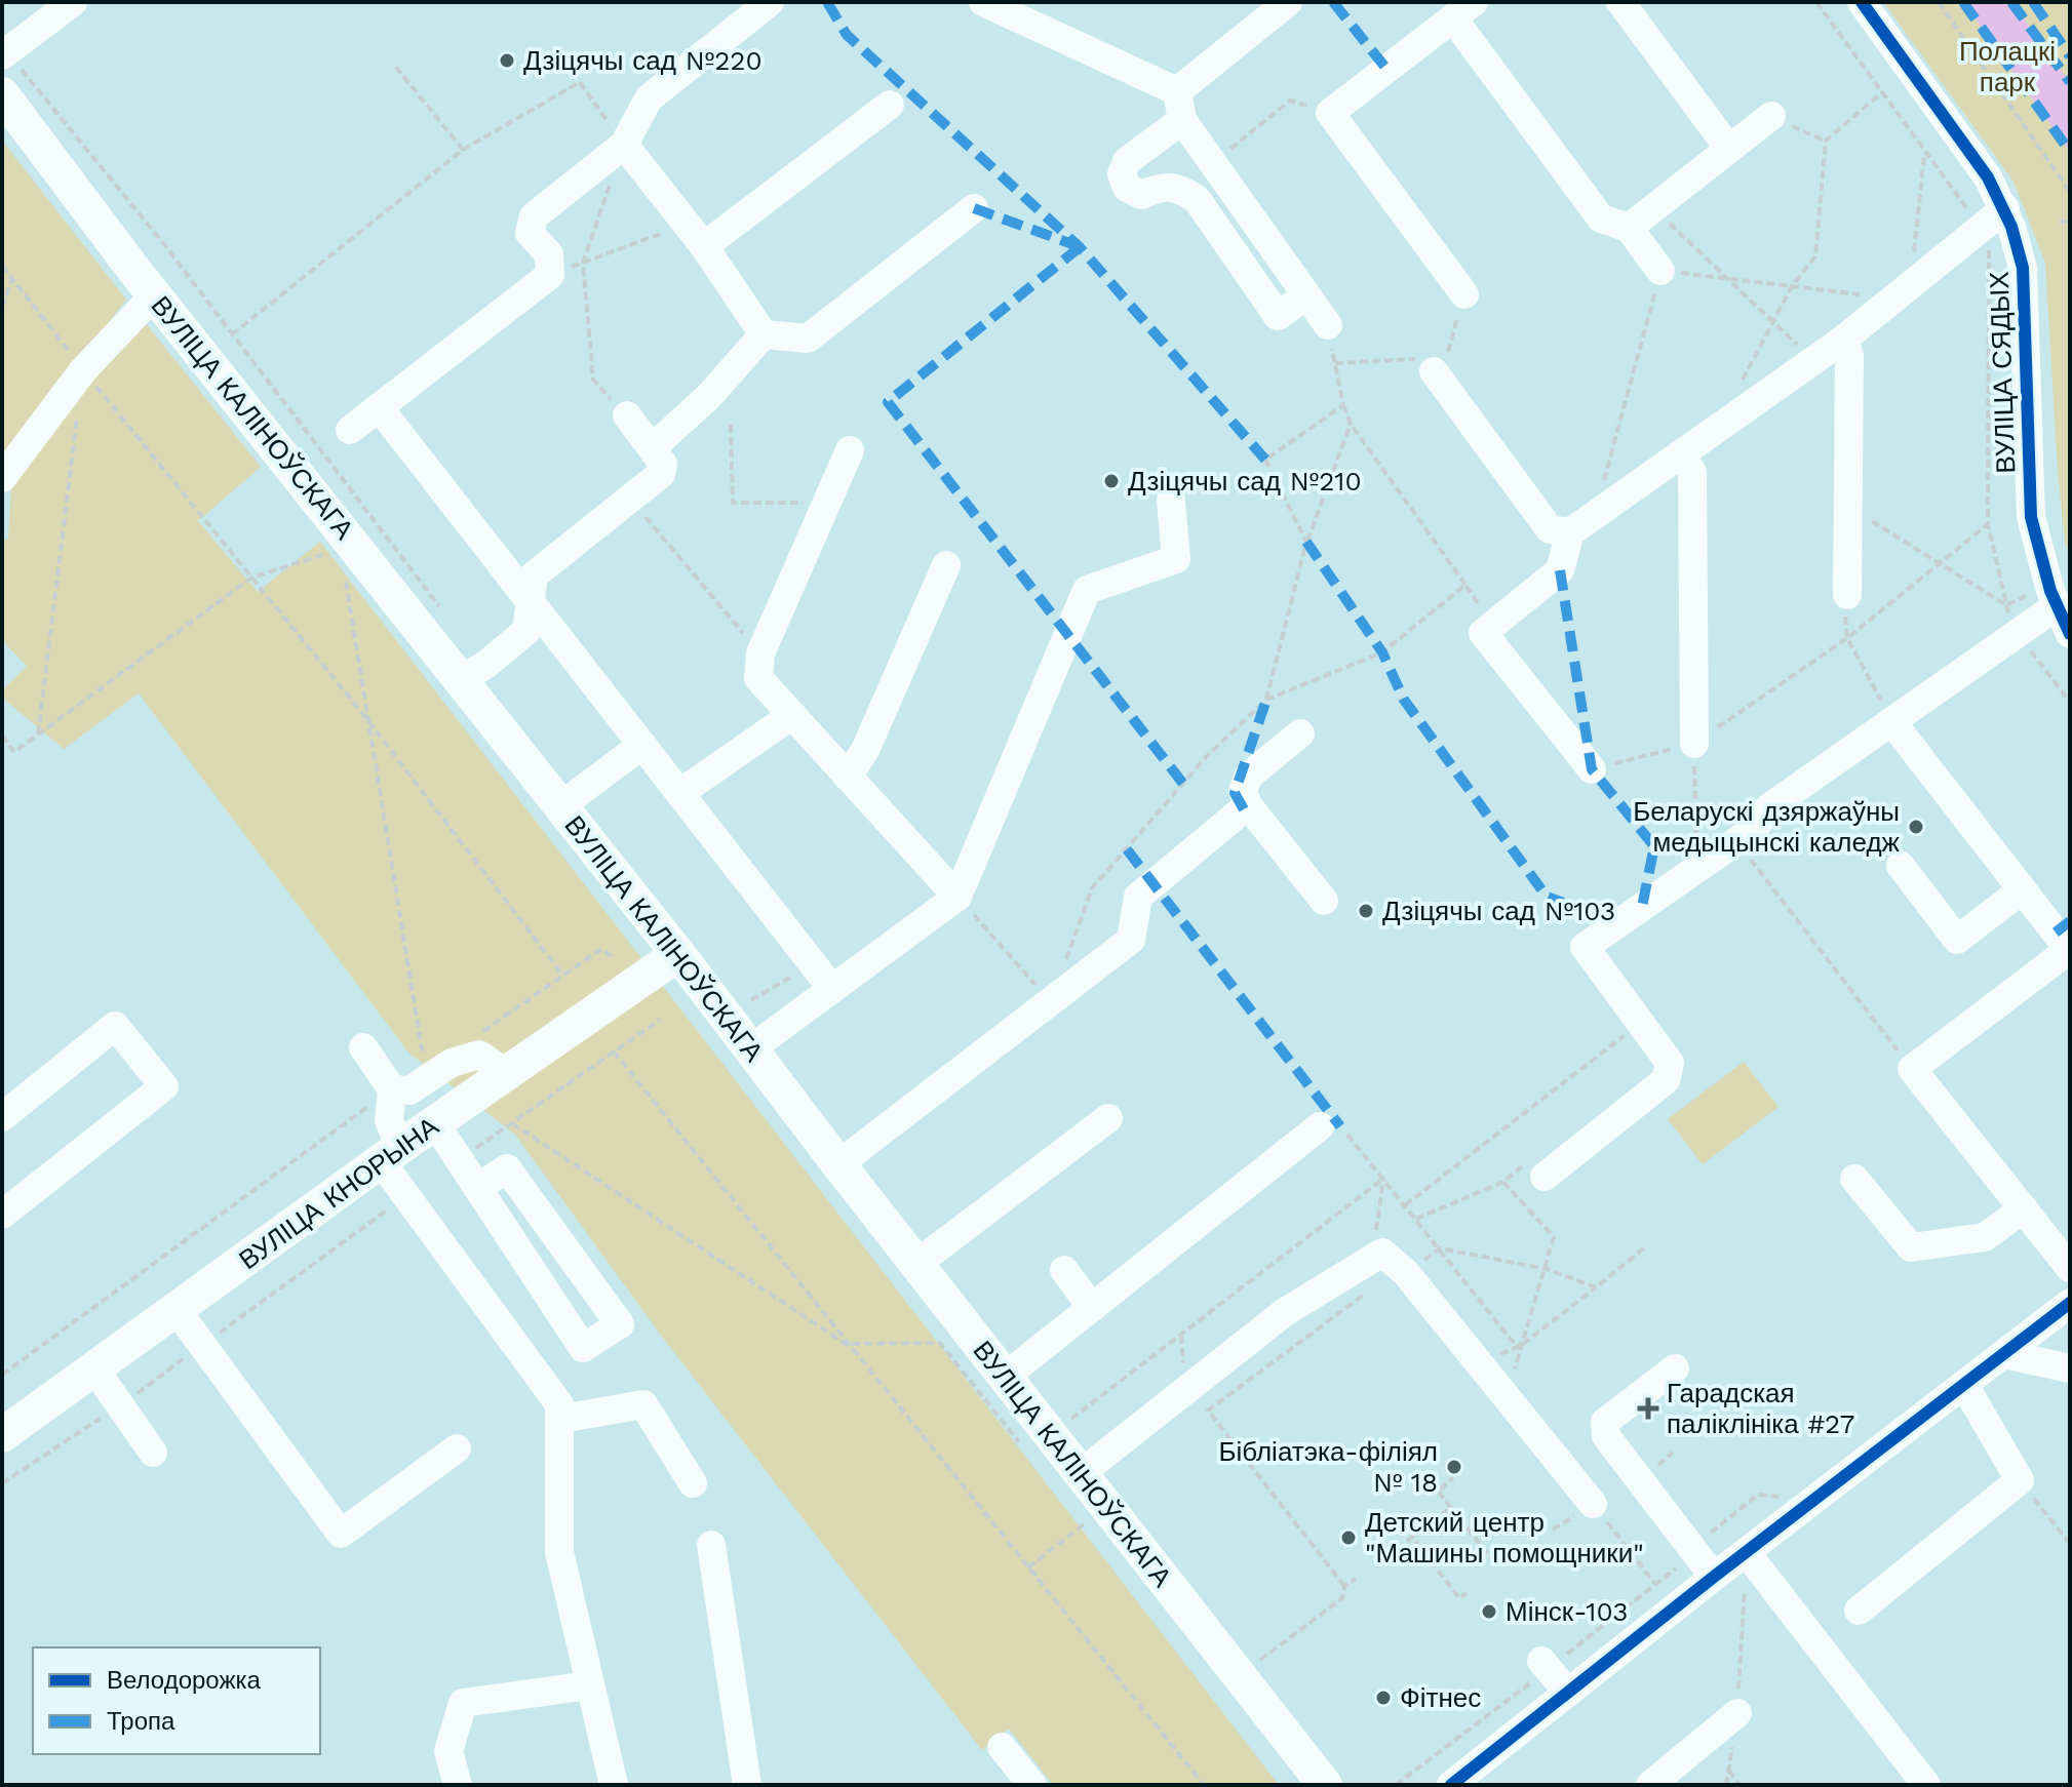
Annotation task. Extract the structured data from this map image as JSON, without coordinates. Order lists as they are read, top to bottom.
{
  "streets": {
    "main road": ["ВУЛІЦА КАЛІНОЎСКАГА", "ВУЛІЦА КНОРЫНА"],
    "street": ["ВУЛІЦА СЯДЫХ"]
  },
  "crossings": [
    ["ВУЛІЦА КАЛІНОЎСКАГА", "ВУЛІЦА КНОРЫНА"]
  ],
  "parks": ["Полацкі парк"],
  "places": {
    "other": [
      "Дзіцячы сад №220",
      "Дзіцячы сад №210",
      "Беларускі дзяржаўны медыцынскі каледж",
      "Дзіцячы сад №103",
      "Бібліатэка-філіял № 18",
      "Детский центр \"Машины помощники\"",
      "Мінск-103",
      "Фітнес"
    ],
    "health": ["Гарадская паліклініка #27"]
  },
  "legend": ["Велодорожка", "Тропа"]
}
